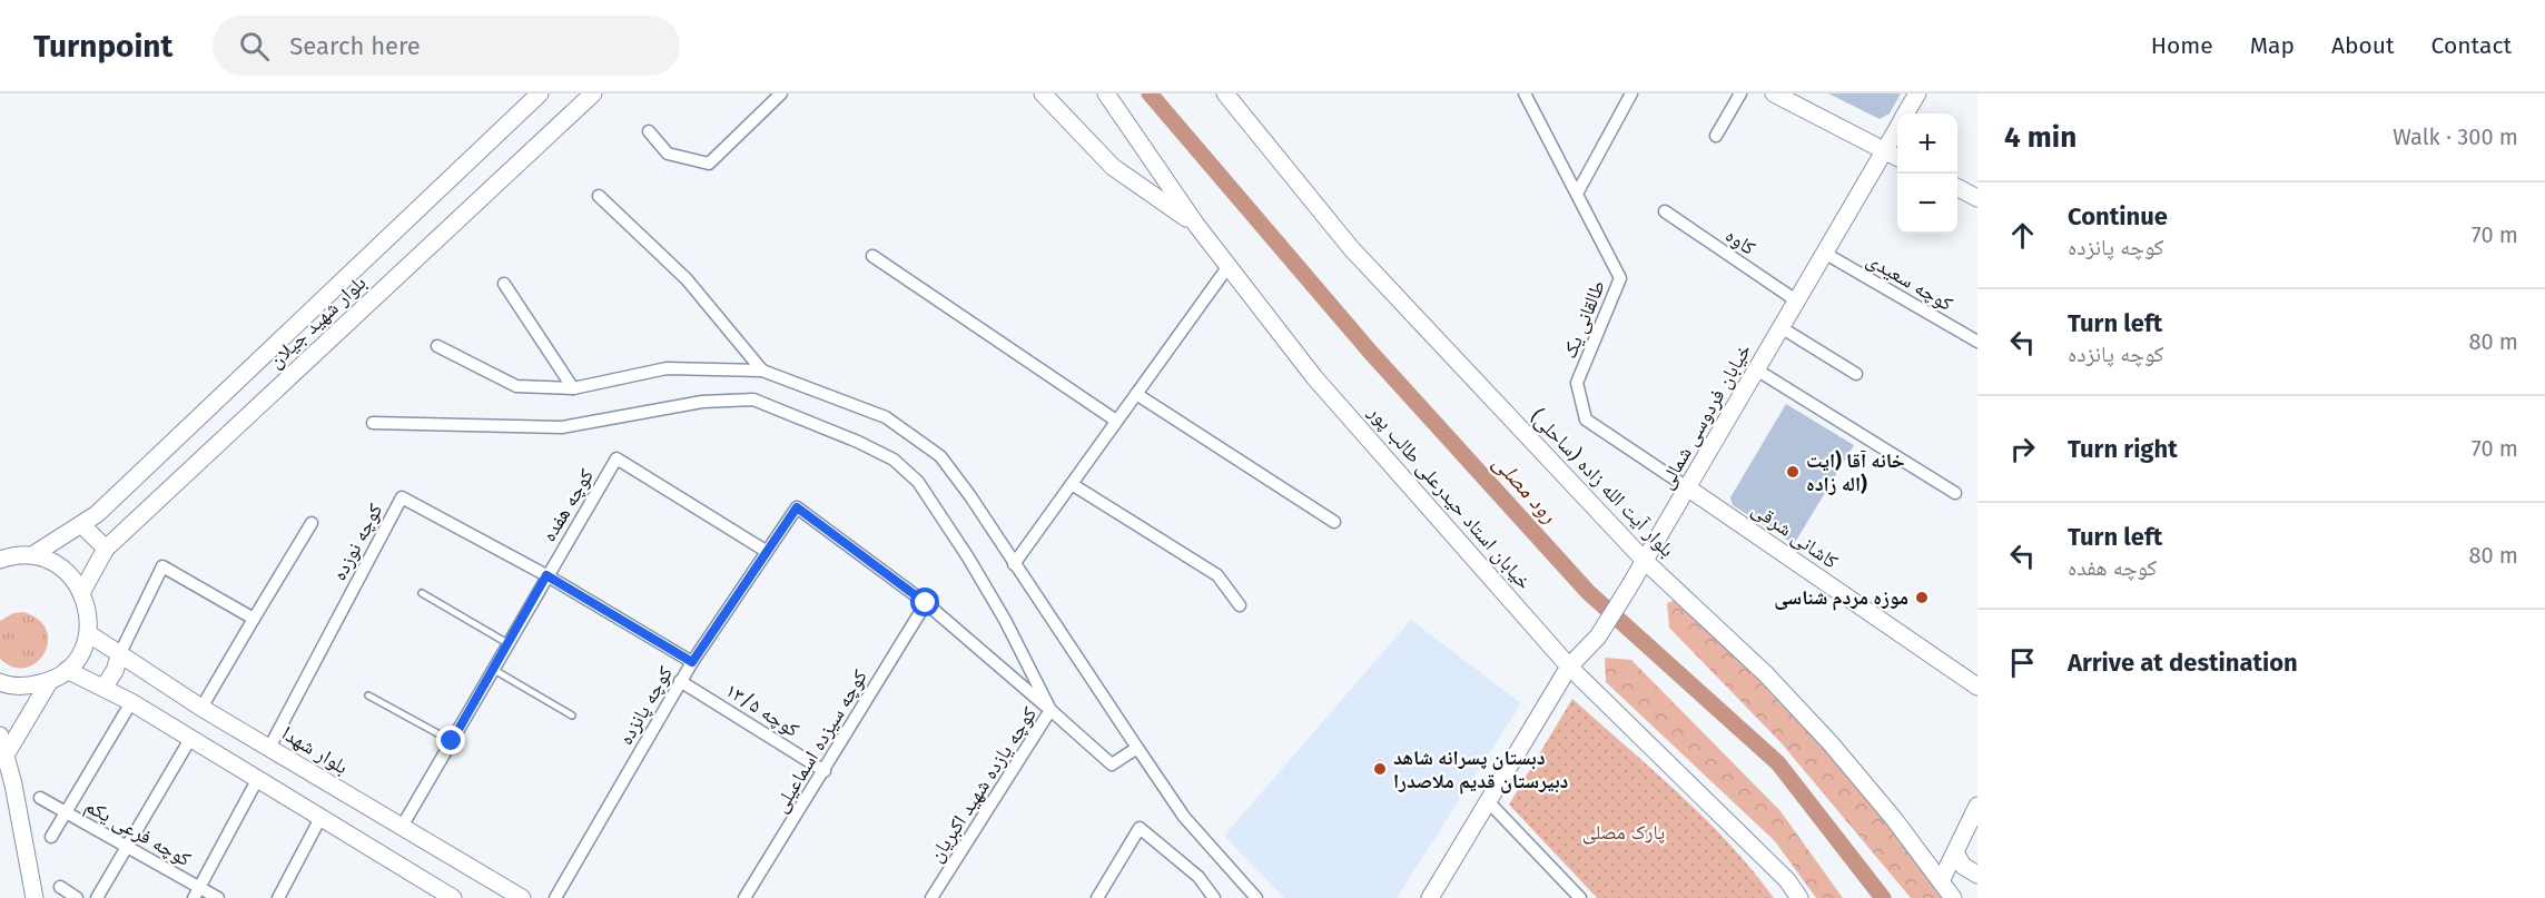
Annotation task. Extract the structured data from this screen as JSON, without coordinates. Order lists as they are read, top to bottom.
{
  "streets": {
    "main road": [
      "بلوار شهید جیلان",
      "خیابان فردوسی شمالی",
      "بلوار آیت الله زاده (ساحلی)",
      "خیابان استاد حیدرعلی طالب پور",
      "کاشانی شرقی",
      "بلوار شهدا"
    ],
    "street": [
      "کاوه",
      "کوچه سعیدی",
      "طالقانی یک",
      "کوچه هفده",
      "کوچه نوزده",
      "کوچه پانزده",
      "کوچه ۱۳/۵",
      "کوچه سیزده اسماعیلی",
      "کوچه یازده شهید اکبریان",
      "کوچه فرعی یکم"
    ]
  },
  "crossings": [
    ["کاوه", "خیابان فردوسی شمالی"],
    ["کوچه سعیدی", "خیابان فردوسی شمالی"],
    ["طالقانی یک", "خیابان فردوسی شمالی"],
    ["طالقانی یک", "کاشانی شرقی"],
    ["خیابان فردوسی شمالی", "بلوار آیت الله زاده (ساحلی)"],
    ["خیابان فردوسی شمالی", "خیابان استاد حیدرعلی طالب پور"],
    ["خیابان فردوسی شمالی", "کاشانی شرقی"],
    ["کوچه هفده", "کوچه نوزده"],
    ["کوچه هفده", "کوچه پانزده"],
    ["کوچه هفده", "بلوار شهدا"],
    ["کوچه نوزده", "بلوار شهدا"],
    ["کوچه پانزده", "کوچه ۱۳/۵"],
    ["کوچه پانزده", "کوچه سیزده اسماعیلی"],
    ["کوچه پانزده", "کوچه یازده شهید اکبریان"],
    ["کوچه ۱۳/۵", "کوچه سیزده اسماعیلی"]
  ],
  "water": ["رود مصلی"],
  "parks": ["پارک مصلی"],
  "places": ["خانه آقا (ایت اله زاده)", "موزه مردم شناسی", "دبستان پسرانه شاهد دبیرستان قدیم ملاصدرا"],
  "page": {
    "header": "Turnpoint",
    "search": "Search here",
    "nav": [
      "Home",
      "Map",
      "About",
      "Contact"
    ],
    "heading": ["4 min", "Walk · 300 m"],
    "map_buttons": ["+", "−"],
    "list": [
      ["Continue", "کوچه پانزده", "70 m"],
      ["Turn left", "کوچه پانزده", "80 m"],
      ["Turn right", "70 m"],
      ["Turn left", "کوچه هفده", "80 m"],
      "Arrive at destination"
    ]
  }
}
